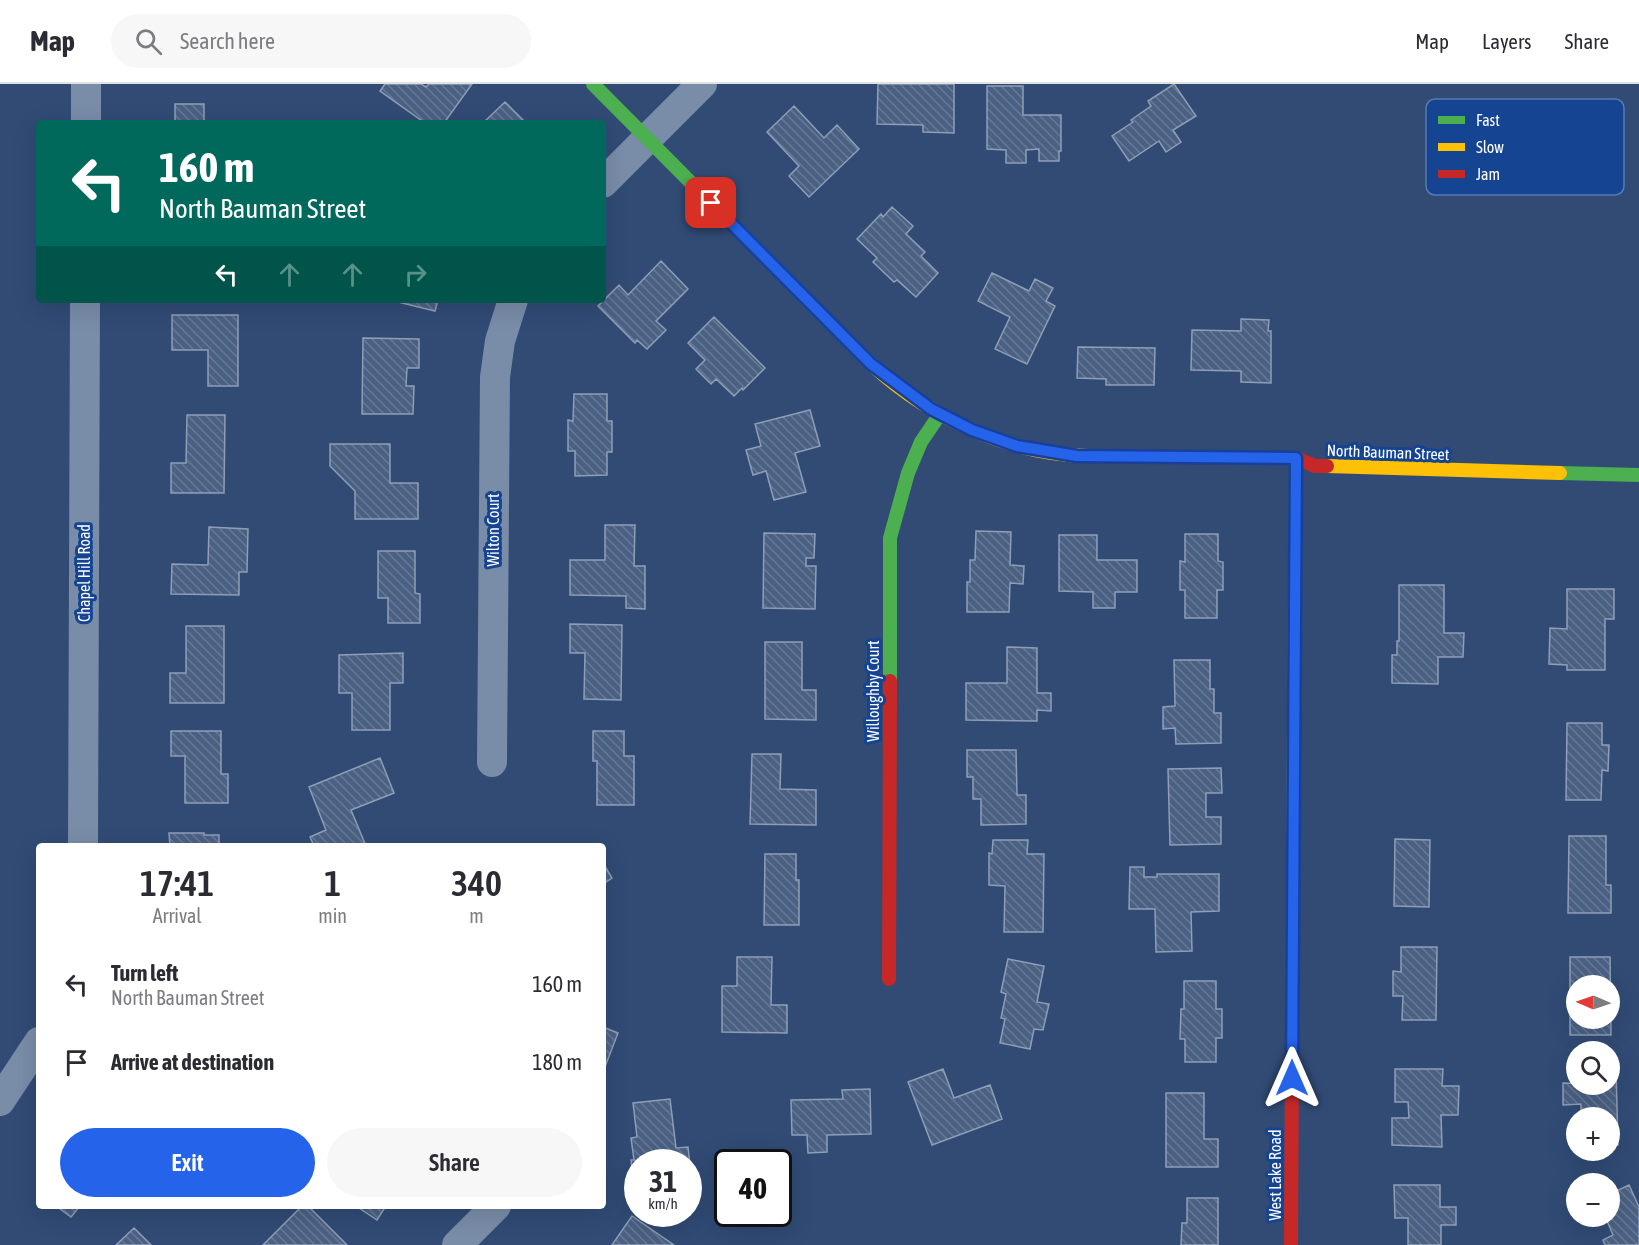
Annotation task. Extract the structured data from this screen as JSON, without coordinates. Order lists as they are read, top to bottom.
{
  "streets": {
    "street": [
      "North Bauman Street",
      "Wilton Court",
      "Chapel Hill Road",
      "Willoughby Court",
      "West Lake Road"
    ]
  },
  "crossings": [
    ["North Bauman Street", "Willoughby Court"],
    ["North Bauman Street", "West Lake Road"]
  ],
  "legend": ["Fast", "Slow", "Jam"],
  "north": "left",
  "page": {
    "header": "Map",
    "search": "Search here",
    "nav": ["Map", "Layers", "Share"],
    "turn": ["160 m", "North Bauman Street"],
    "eta": [
      "17:41",
      "Arrival",
      "1",
      "min",
      "340",
      "m"
    ],
    "list": [
      {
        "name": "Turn left",
        "note": "North Bauman Street",
        "value": "160 m"
      },
      {
        "name": "Arrive at destination",
        "value": "180 m"
      }
    ],
    "map_buttons": ["+", "−"],
    "buttons": ["Exit", "Share"],
    "speed": "31 km/h",
    "limit": "40"
  }
}
